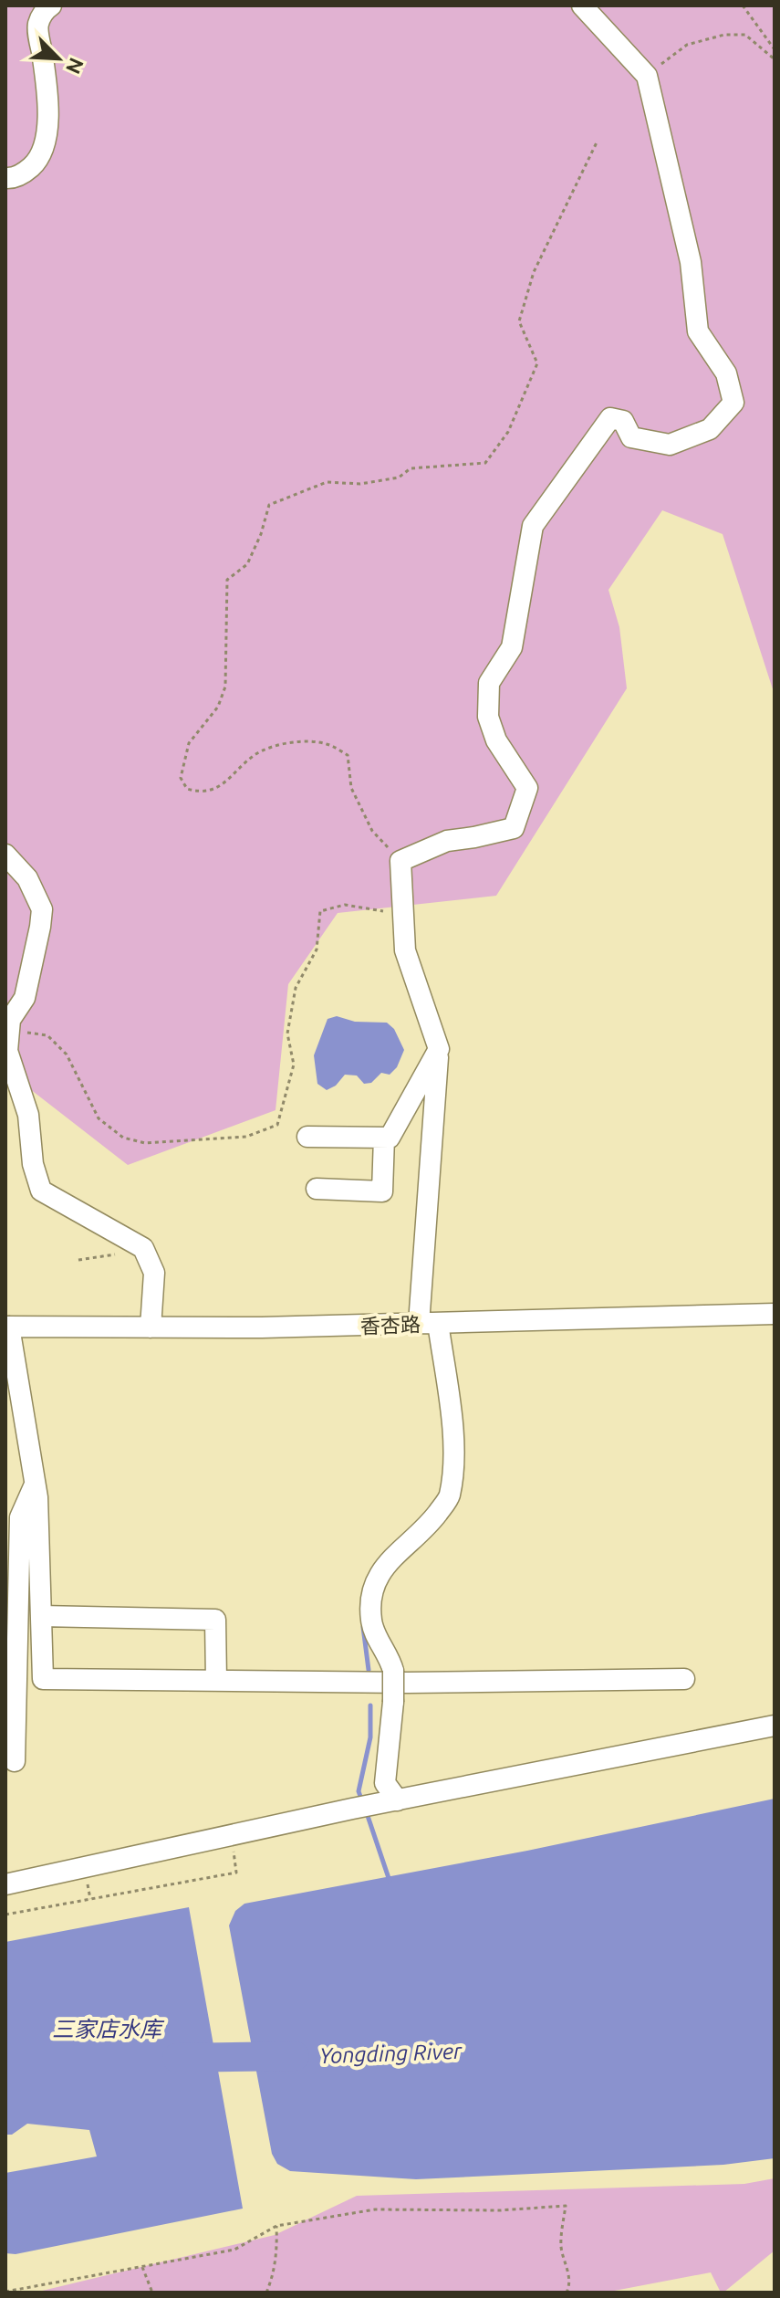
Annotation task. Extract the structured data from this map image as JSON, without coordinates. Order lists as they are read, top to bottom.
{
  "streets": {
    "street": ["香杏路"]
  },
  "water": ["三家店水库", "Yongding River"],
  "north": "bottom right"
}
